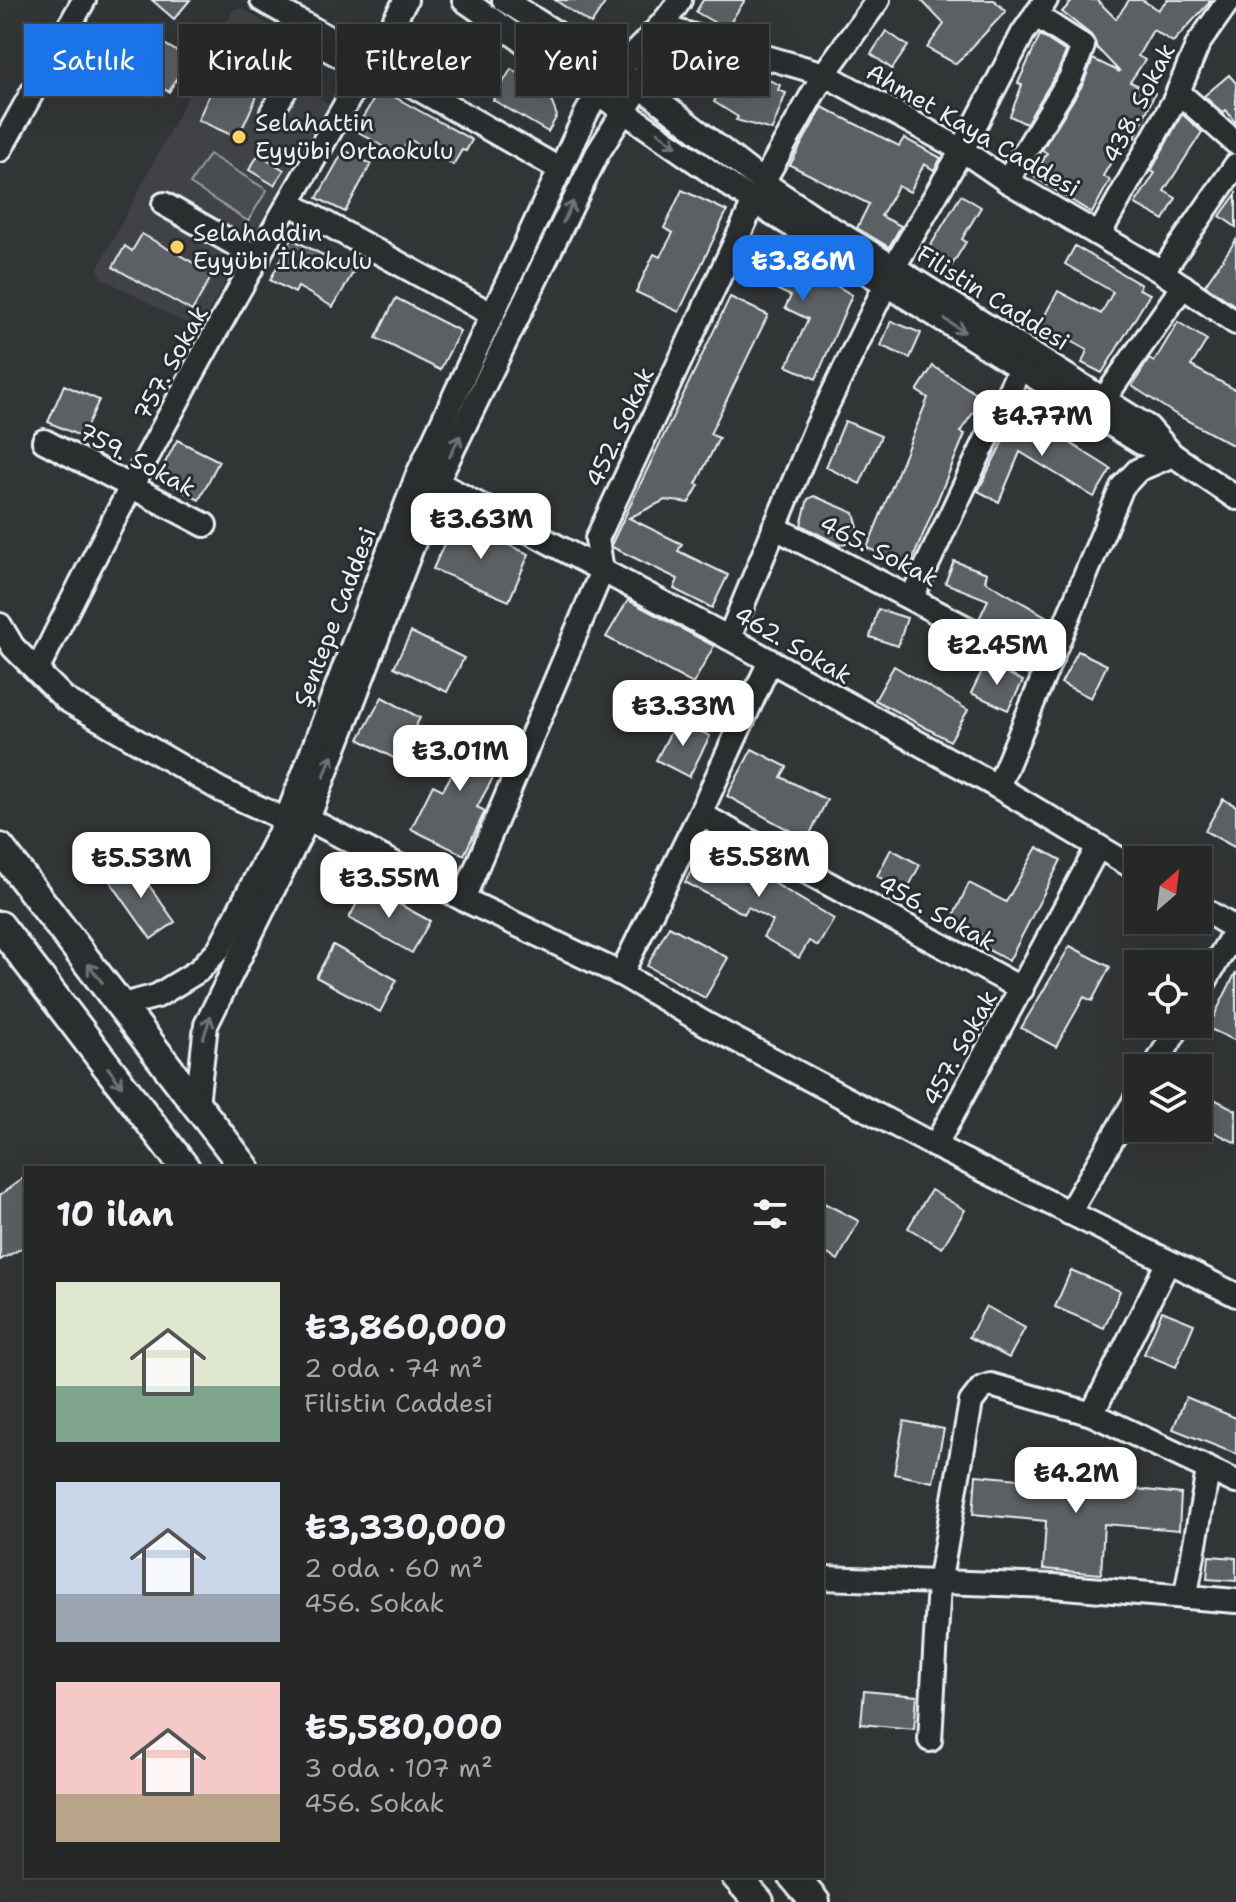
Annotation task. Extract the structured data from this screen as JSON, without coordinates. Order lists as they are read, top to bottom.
{
  "streets": {
    "street": [
      "438. Sokak",
      "Ahmet Kaya Caddesi",
      "Filistin Caddesi",
      "757. Sokak",
      "452. Sokak",
      "759. Sokak",
      "465. Sokak",
      "Şentepe Caddesi",
      "462. Sokak",
      "456. Sokak",
      "457. Sokak"
    ]
  },
  "crossings": [
    ["438. Sokak", "Ahmet Kaya Caddesi"],
    ["Ahmet Kaya Caddesi", "452. Sokak"],
    ["Filistin Caddesi", "452. Sokak"],
    ["757. Sokak", "759. Sokak"],
    ["452. Sokak", "462. Sokak"],
    ["Şentepe Caddesi", "462. Sokak"],
    ["462. Sokak", "457. Sokak"],
    ["456. Sokak", "457. Sokak"]
  ],
  "places": ["Selahattin Eyyübi Ortaokulu", "Selahaddin Eyyübi İlkokulu"],
  "north": "top right",
  "page": {
    "chip": [
      "Satılık",
      "Kiralık",
      "Filtreler",
      "Yeni",
      "Daire"
    ],
    "price": [
      "₺3.86M",
      "₺4.77M",
      "₺3.63M",
      "₺2.45M",
      "₺3.33M",
      "₺3.01M",
      "₺5.58M",
      "₺5.53M",
      "₺3.55M",
      "₺4.2M"
    ],
    "heading": "10 ilan",
    "list": [
      {
        "name": "₺3,860,000",
        "note": "2 oda · 74 m² · Filistin Caddesi"
      },
      {
        "name": "₺3,330,000",
        "note": "2 oda · 60 m² · 456. Sokak"
      },
      {
        "name": "₺5,580,000",
        "note": "3 oda · 107 m² · 456. Sokak"
      }
    ]
  }
}
